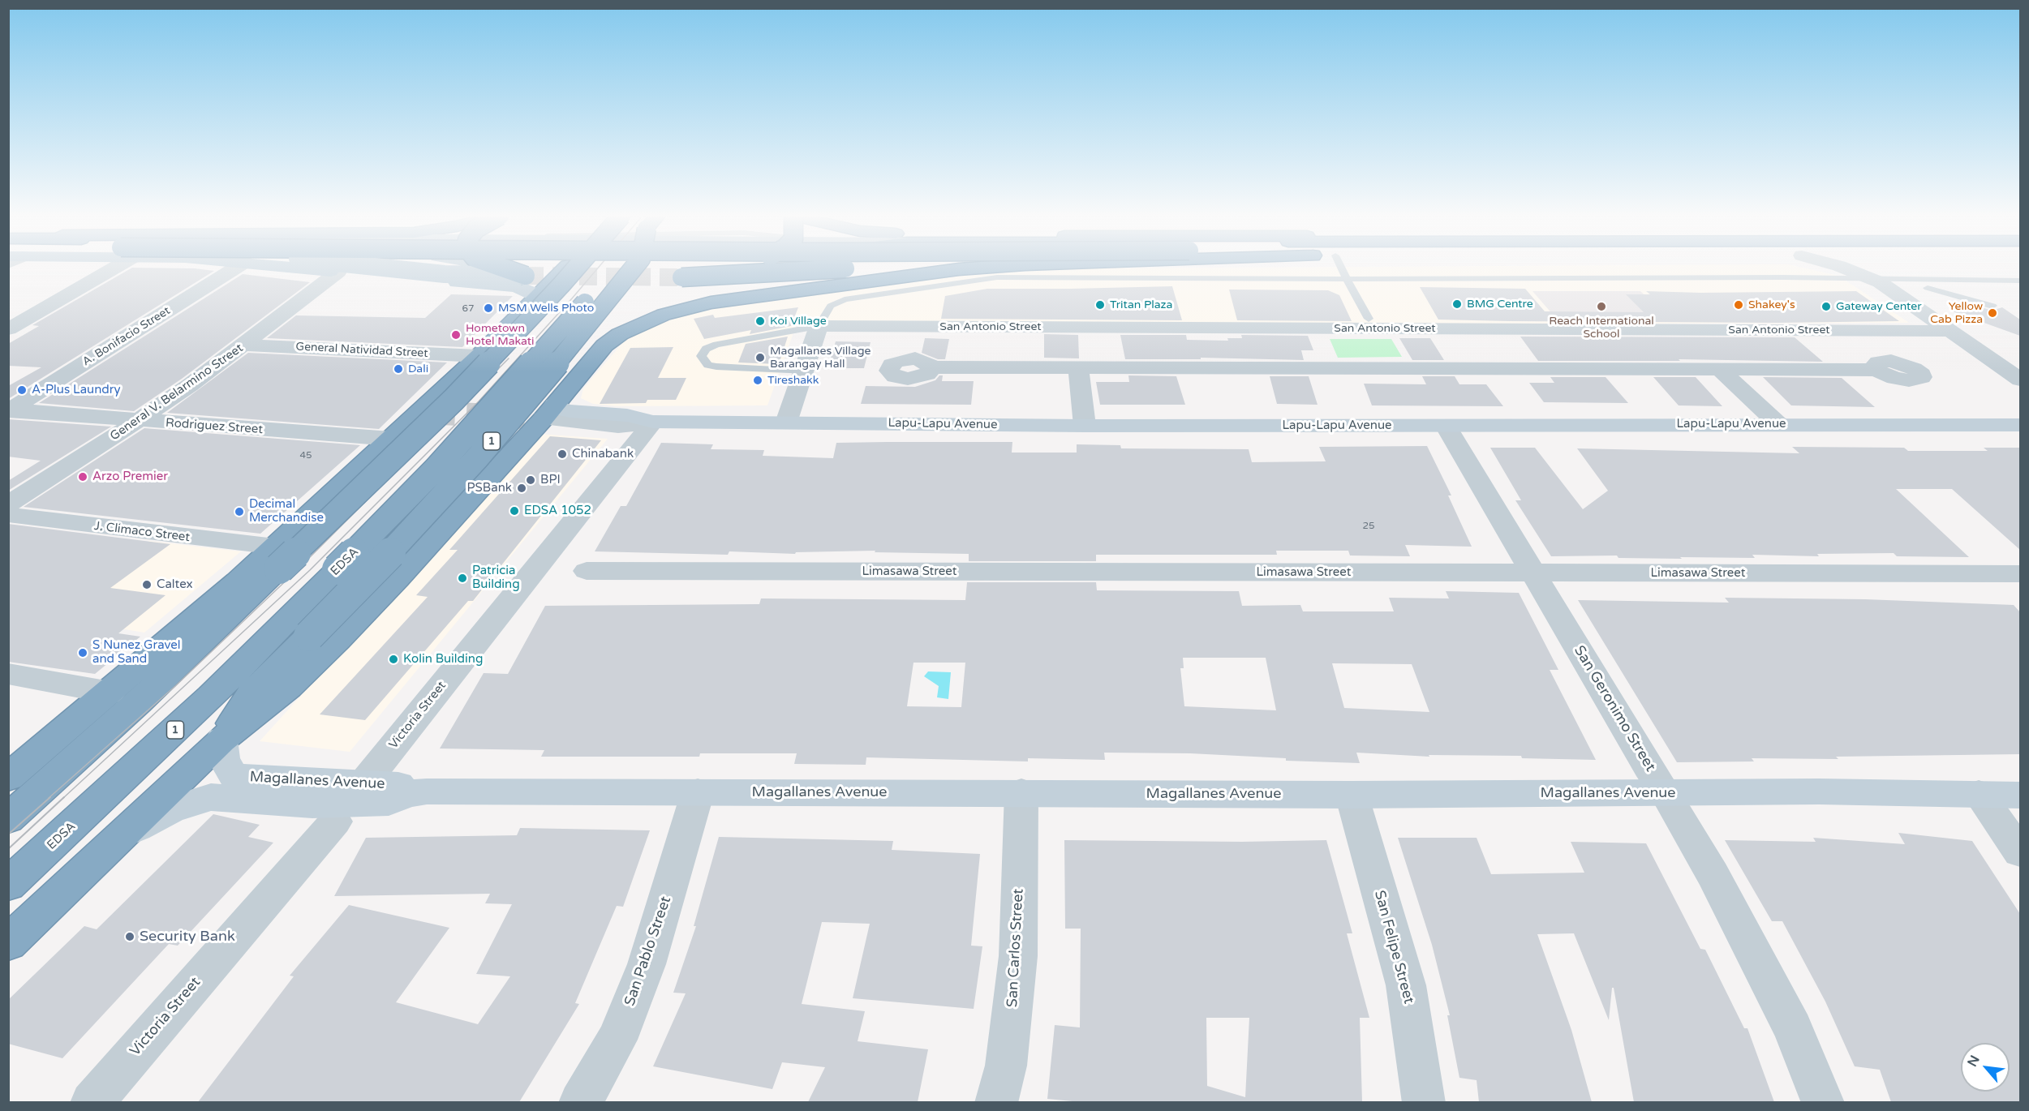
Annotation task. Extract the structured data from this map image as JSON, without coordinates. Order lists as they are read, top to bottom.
{
  "streets": {
    "highway": ["1", "EDSA"],
    "street": [
      "San Antonio Street",
      "A. Bonifacio Street",
      "General Natividad Street",
      "General V. Belarmino Street",
      "Lapu-Lapu Avenue",
      "Rodriguez Street",
      "J. Climaco Street",
      "Limasawa Street",
      "San Geronimo Street",
      "Victoria Street",
      "Magallanes Avenue",
      "San Felipe Street",
      "San Carlos Street",
      "San Pablo Street"
    ]
  },
  "crossings": [
    ["A. Bonifacio Street", "Rodriguez Street"],
    ["General Natividad Street", "General V. Belarmino Street"],
    ["General V. Belarmino Street", "Rodriguez Street"],
    ["Lapu-Lapu Avenue", "1"],
    ["Lapu-Lapu Avenue", "San Geronimo Street"],
    ["Lapu-Lapu Avenue", "Victoria Street"],
    ["1", "Magallanes Avenue"],
    ["Limasawa Street", "San Geronimo Street"],
    ["San Geronimo Street", "Magallanes Avenue"],
    ["Victoria Street", "Magallanes Avenue"],
    ["Magallanes Avenue", "San Felipe Street"],
    ["Magallanes Avenue", "San Carlos Street"],
    ["Magallanes Avenue", "San Pablo Street"]
  ],
  "places": [
    "BMG Centre",
    "Tritan Plaza",
    "Shakey's",
    "Reach International School",
    "Gateway Center",
    "MSM Wells Photo",
    "Yellow Cab Pizza",
    "Koi Village",
    "Hometown Hotel Makati",
    "Magallanes Village Barangay Hall",
    "Dali",
    "Tireshakk",
    "A-Plus Laundry",
    "Chinabank",
    "Arzo Premier",
    "BPI",
    "PSBank",
    "EDSA 1052",
    "Decimal Merchandise",
    "Patricia Building",
    "Caltex",
    "S Nunez Gravel and Sand",
    "Kolin Building",
    "Security Bank"
  ],
  "house_numbers": ["67", "45", "25"],
  "north": "top left"
}
